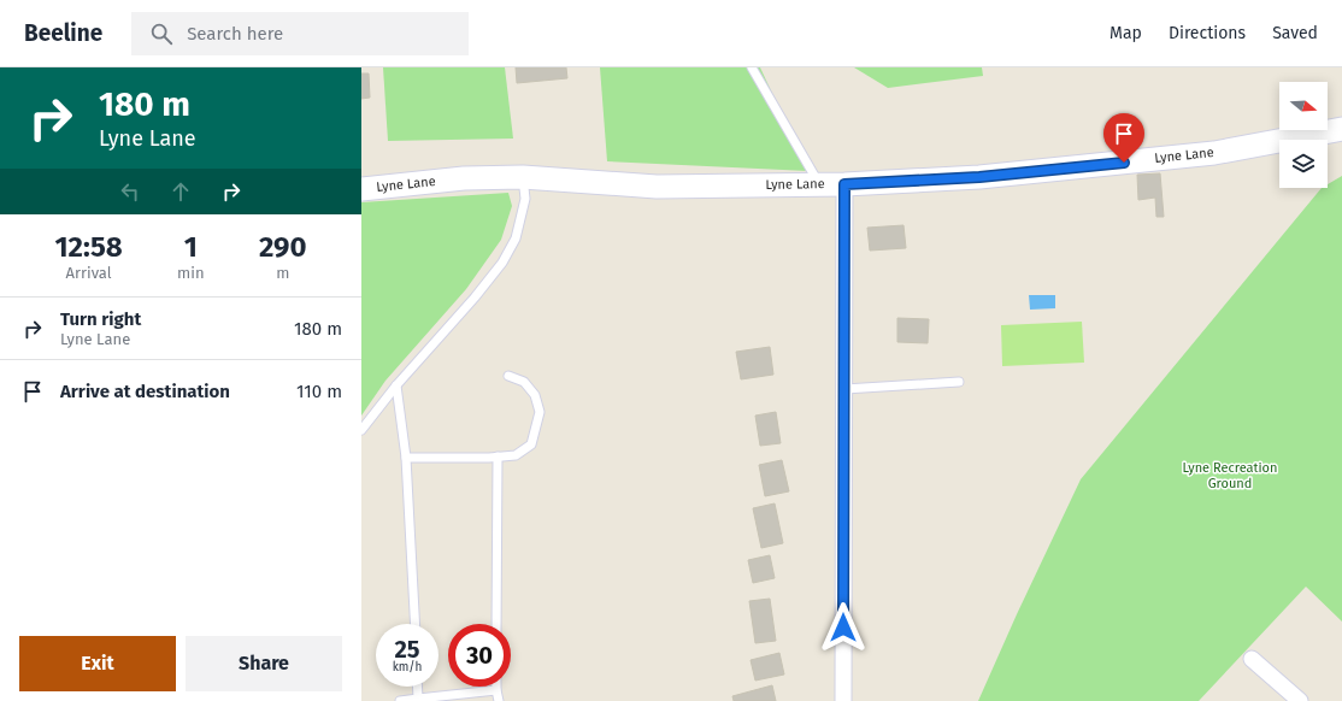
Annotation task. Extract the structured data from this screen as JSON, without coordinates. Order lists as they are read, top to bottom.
{
  "streets": {
    "street": ["Lyne Lane"]
  },
  "parks": ["Lyne Recreation Ground"],
  "north": "right",
  "page": {
    "header": "Beeline",
    "search": "Search here",
    "nav": ["Map", "Directions", "Saved"],
    "turn": ["180 m", "Lyne Lane"],
    "eta": [
      "12:58",
      "Arrival",
      "1",
      "min",
      "290",
      "m"
    ],
    "list": [
      {
        "name": "Turn right",
        "note": "Lyne Lane",
        "value": "180 m"
      },
      {
        "name": "Arrive at destination",
        "value": "110 m"
      }
    ],
    "speed": "25 km/h",
    "limit": "30",
    "buttons": ["Exit", "Share"]
  }
}
